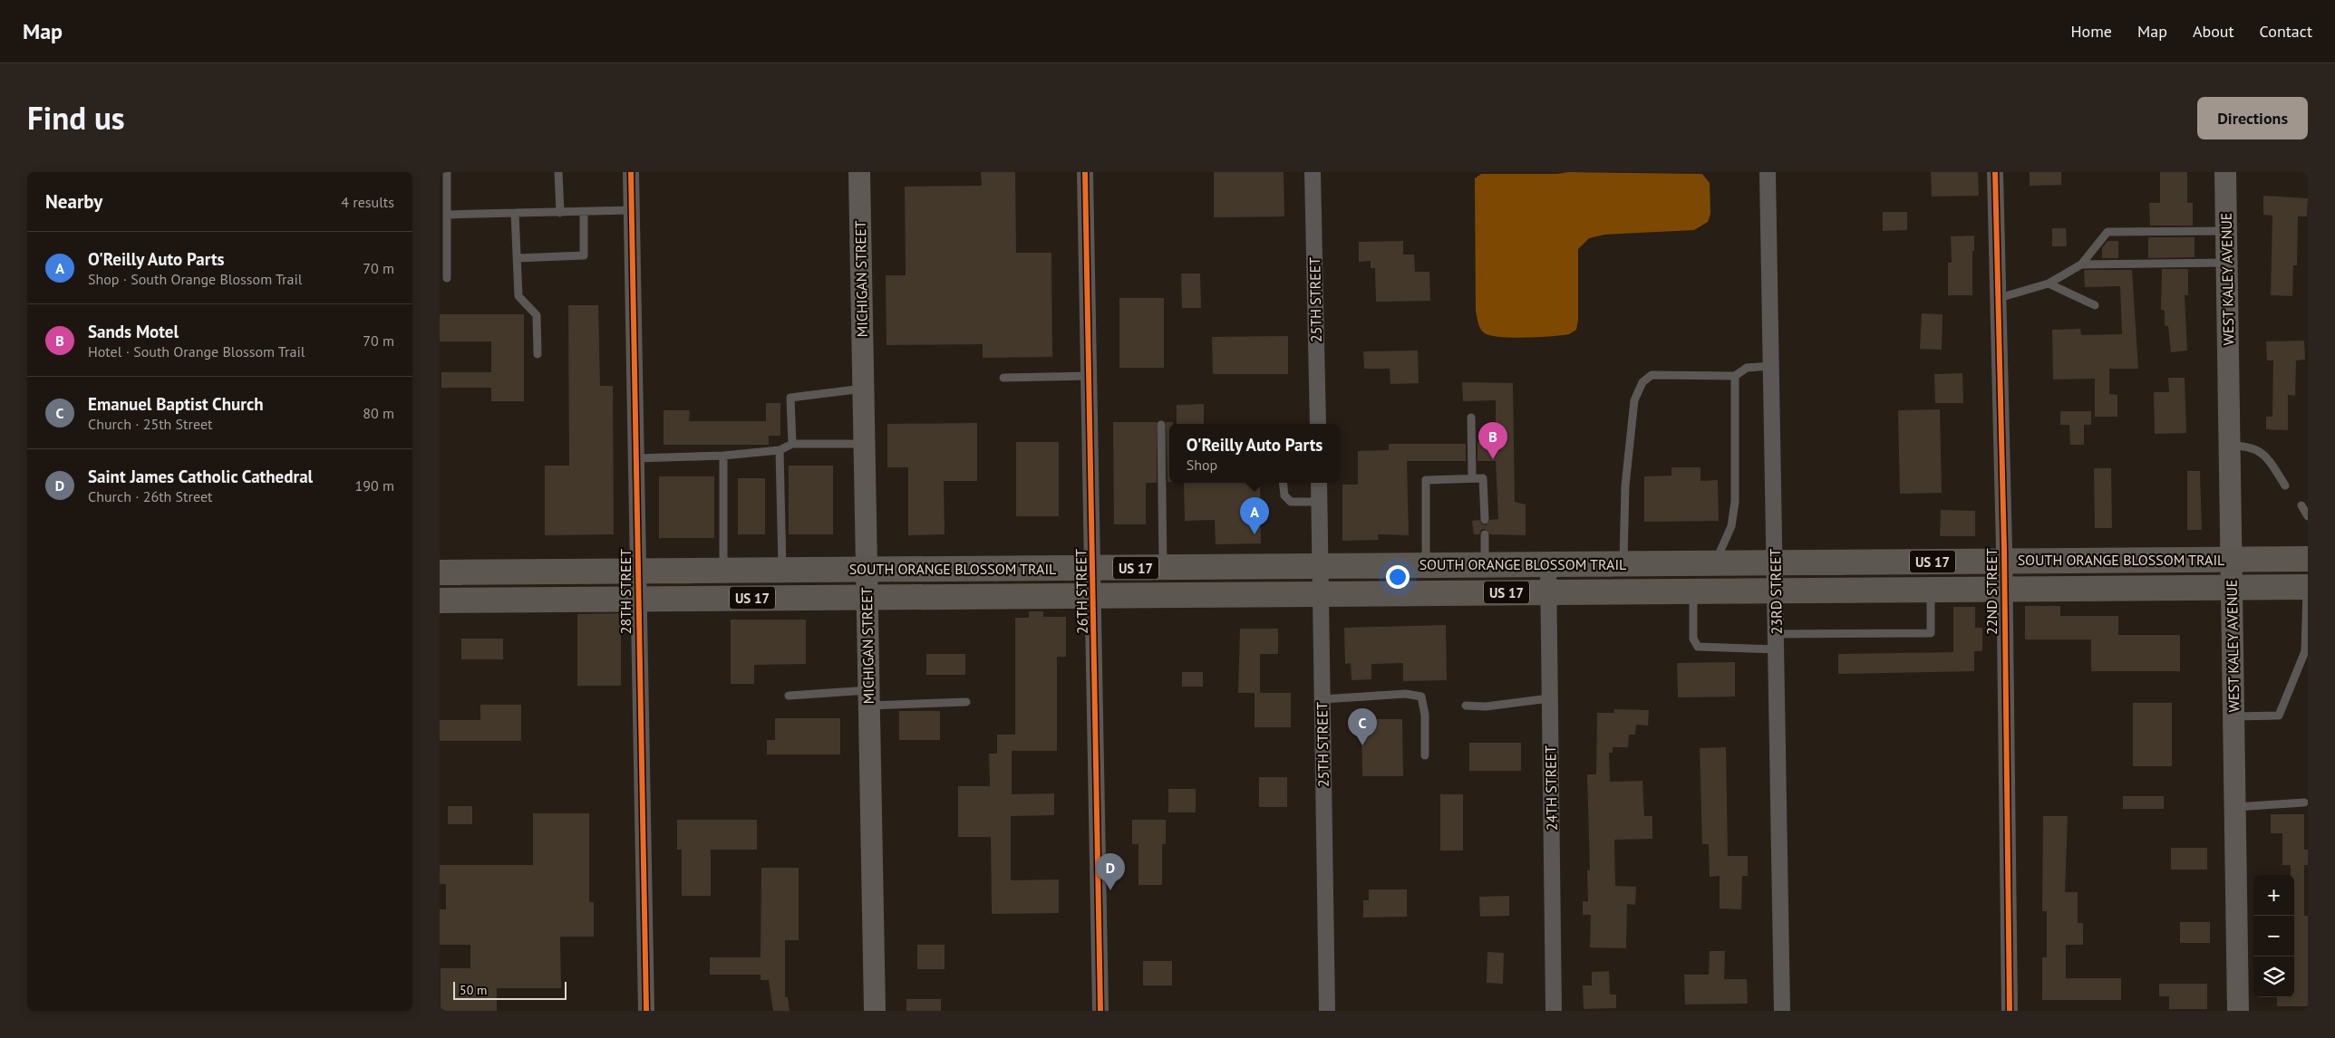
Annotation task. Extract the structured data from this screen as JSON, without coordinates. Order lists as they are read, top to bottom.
{
  "streets": {
    "main road": ["SOUTH ORANGE BLOSSOM TRAIL", "US 17"],
    "street": [
      "MICHIGAN STREET",
      "WEST KALEY AVENUE",
      "25TH STREET",
      "28TH STREET",
      "26TH STREET",
      "23RD STREET",
      "22ND STREET",
      "24TH STREET"
    ]
  },
  "crossings": [
    ["MICHIGAN STREET", "SOUTH ORANGE BLOSSOM TRAIL"],
    ["WEST KALEY AVENUE", "SOUTH ORANGE BLOSSOM TRAIL"],
    ["25TH STREET", "SOUTH ORANGE BLOSSOM TRAIL"],
    ["SOUTH ORANGE BLOSSOM TRAIL", "28TH STREET"],
    ["SOUTH ORANGE BLOSSOM TRAIL", "26TH STREET"],
    ["SOUTH ORANGE BLOSSOM TRAIL", "23RD STREET"],
    ["SOUTH ORANGE BLOSSOM TRAIL", "22ND STREET"],
    ["SOUTH ORANGE BLOSSOM TRAIL", "24TH STREET"]
  ],
  "scale_bar": "50 m",
  "page": {
    "header": "Map",
    "nav": [
      "Home",
      "Map",
      "About",
      "Contact"
    ],
    "title": "Find us",
    "buttons": "Directions",
    "heading": ["Nearby", "4 results"],
    "list": [
      {
        "mark": "A",
        "name": "O'Reilly Auto Parts",
        "note": "Shop · South Orange Blossom Trail",
        "value": "70 m"
      },
      {
        "mark": "B",
        "name": "Sands Motel",
        "note": "Hotel · South Orange Blossom Trail",
        "value": "70 m"
      },
      {
        "mark": "C",
        "name": "Emanuel Baptist Church",
        "note": "Church · 25th Street",
        "value": "80 m"
      },
      {
        "mark": "D",
        "name": "Saint James Catholic Cathedral",
        "note": "Church · 26th Street",
        "value": "190 m"
      }
    ],
    "pins": [
      "B",
      "A",
      "C",
      "D"
    ],
    "popup": ["O'Reilly Auto Parts", "Shop"],
    "map_buttons": ["+", "−"],
    "scale": "50 m"
  }
}
